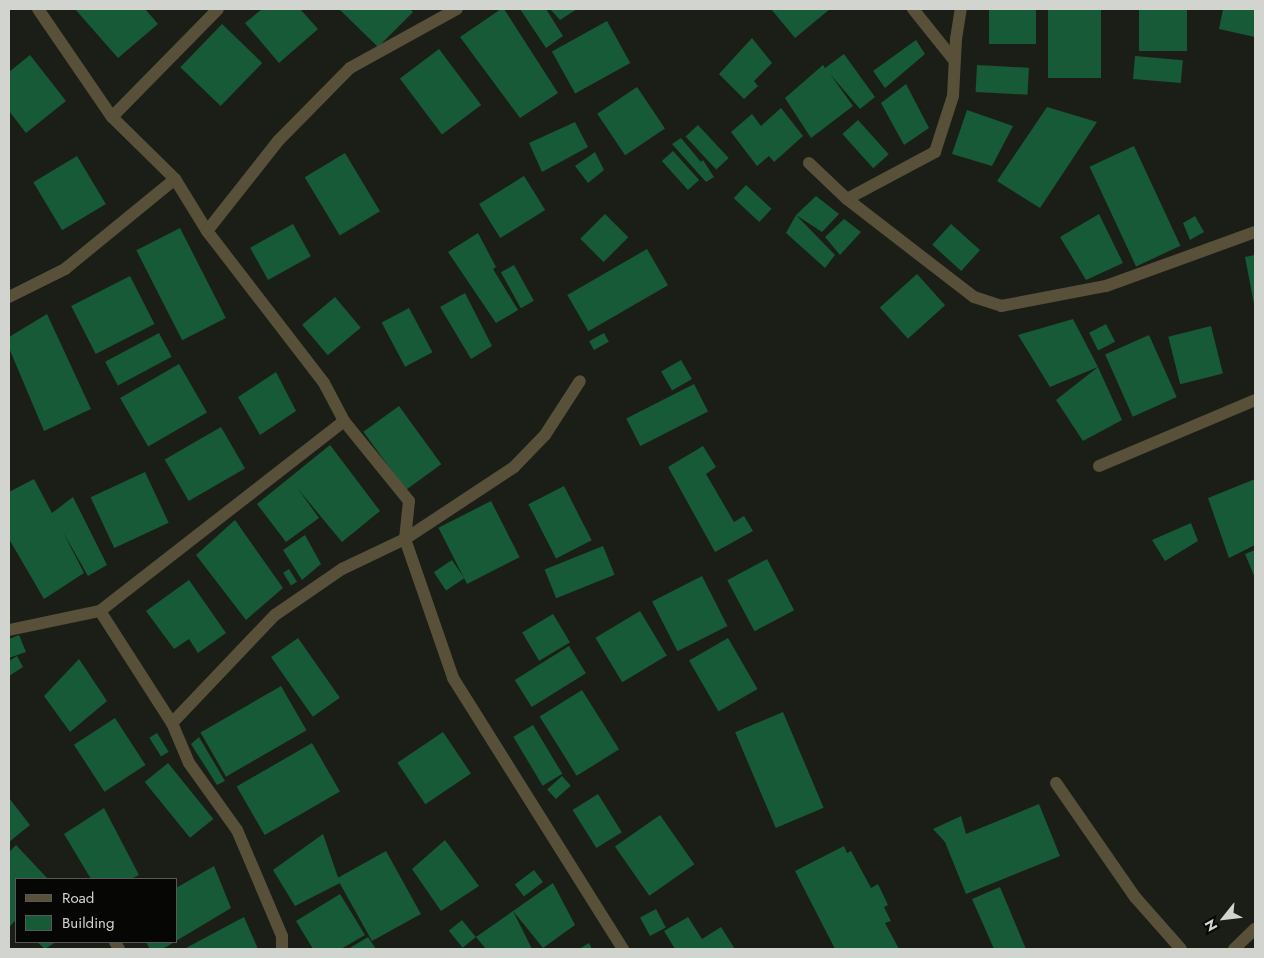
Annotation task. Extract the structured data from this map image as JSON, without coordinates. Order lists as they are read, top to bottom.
{
  "legend": ["Road", "Building"],
  "north": "bottom left"
}
